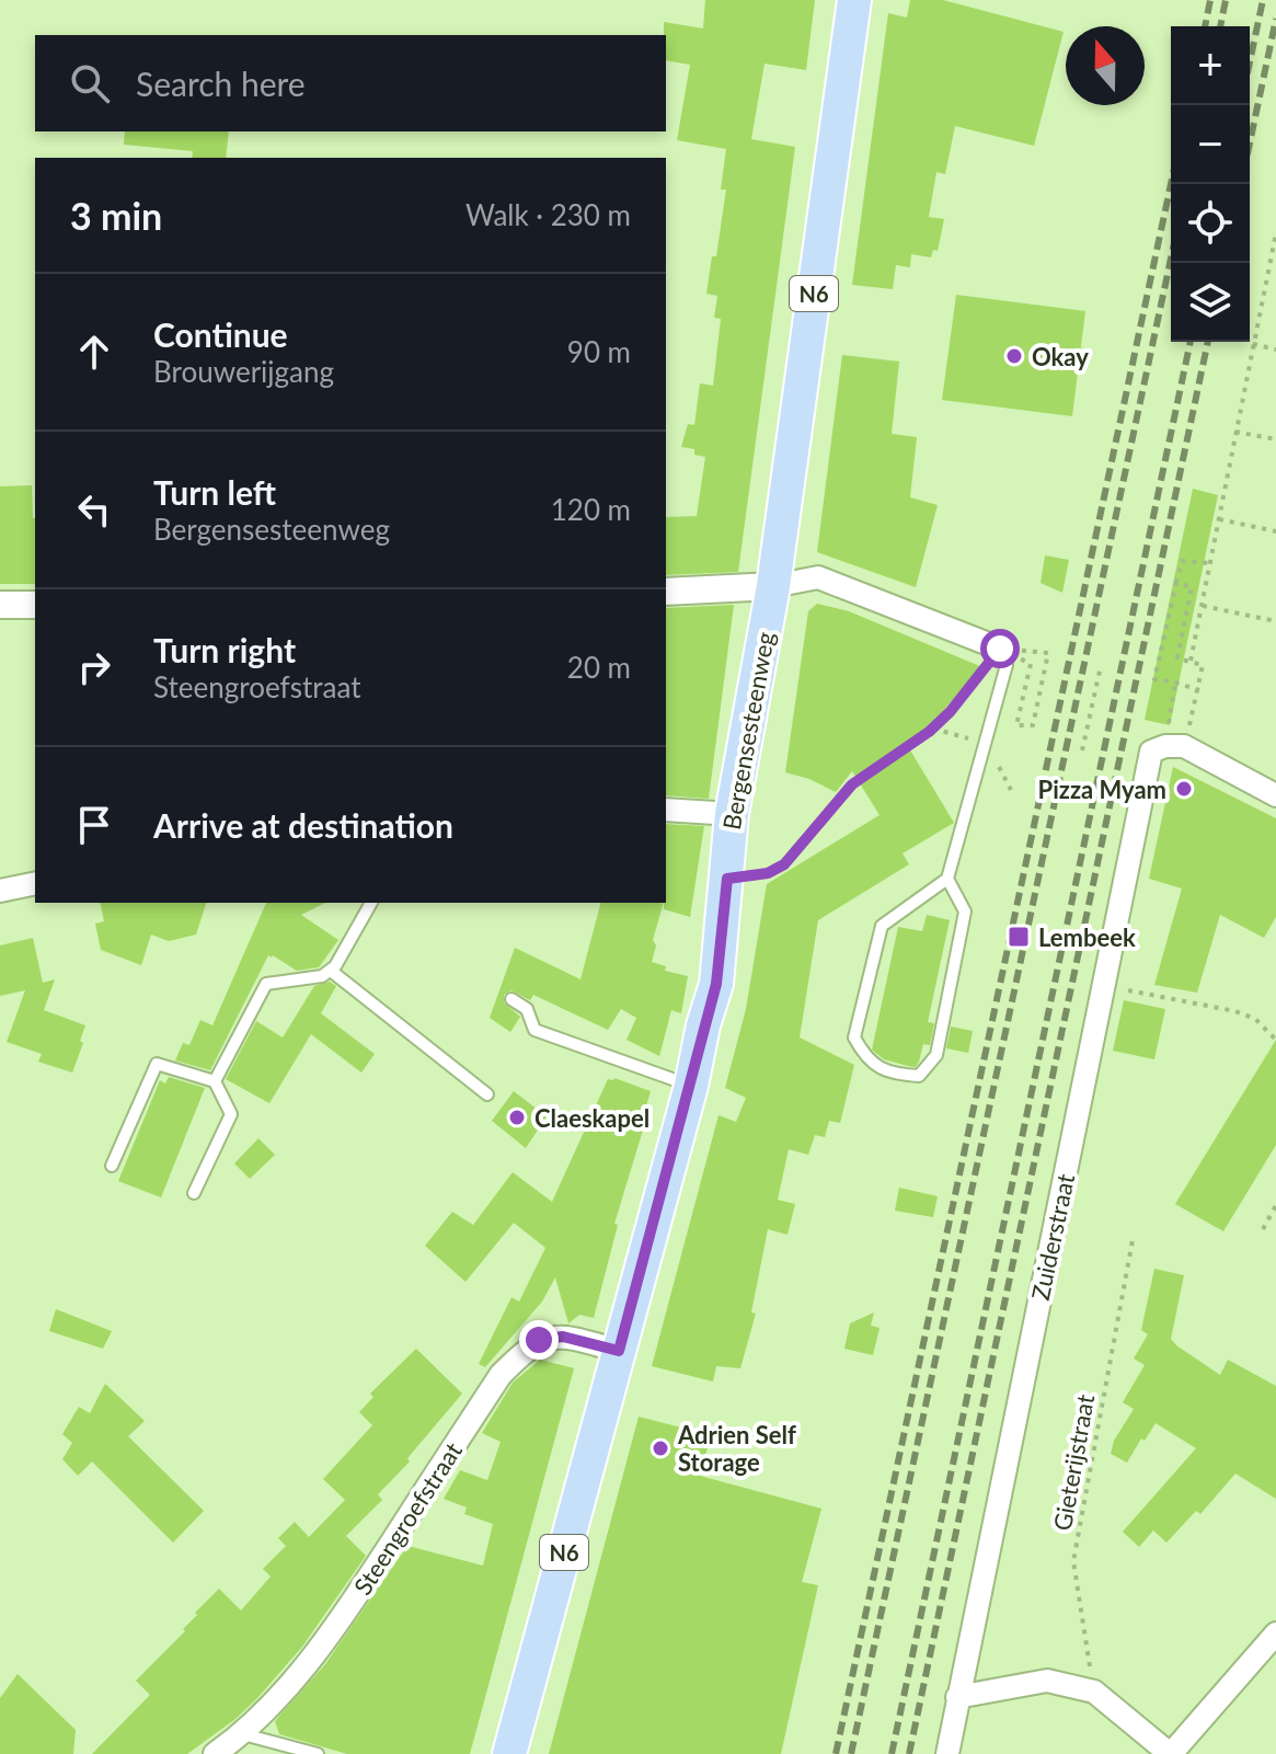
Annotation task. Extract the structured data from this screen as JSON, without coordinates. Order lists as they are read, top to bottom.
{
  "streets": {
    "main road": ["N6", "Bergensesteenweg"],
    "street": ["Zuiderstraat", "Steengroefstraat"],
    "path": ["Gieterijstraat"]
  },
  "crossings": [
    ["Bergensesteenweg", "Steengroefstraat"]
  ],
  "places": {
    "other": [
      "Okay",
      "Pizza Myam",
      "Claeskapel",
      "Adrien Self Storage"
    ],
    "transit": ["Lembeek"]
  },
  "north": "top",
  "page": {
    "map_buttons": ["+", "−"],
    "search": "Search here",
    "heading": ["3 min", "Walk · 230 m"],
    "list": [
      ["Continue", "Brouwerijgang", "90 m"],
      ["Turn left", "Bergensesteenweg", "120 m"],
      ["Turn right", "Steengroefstraat", "20 m"],
      "Arrive at destination"
    ]
  }
}
